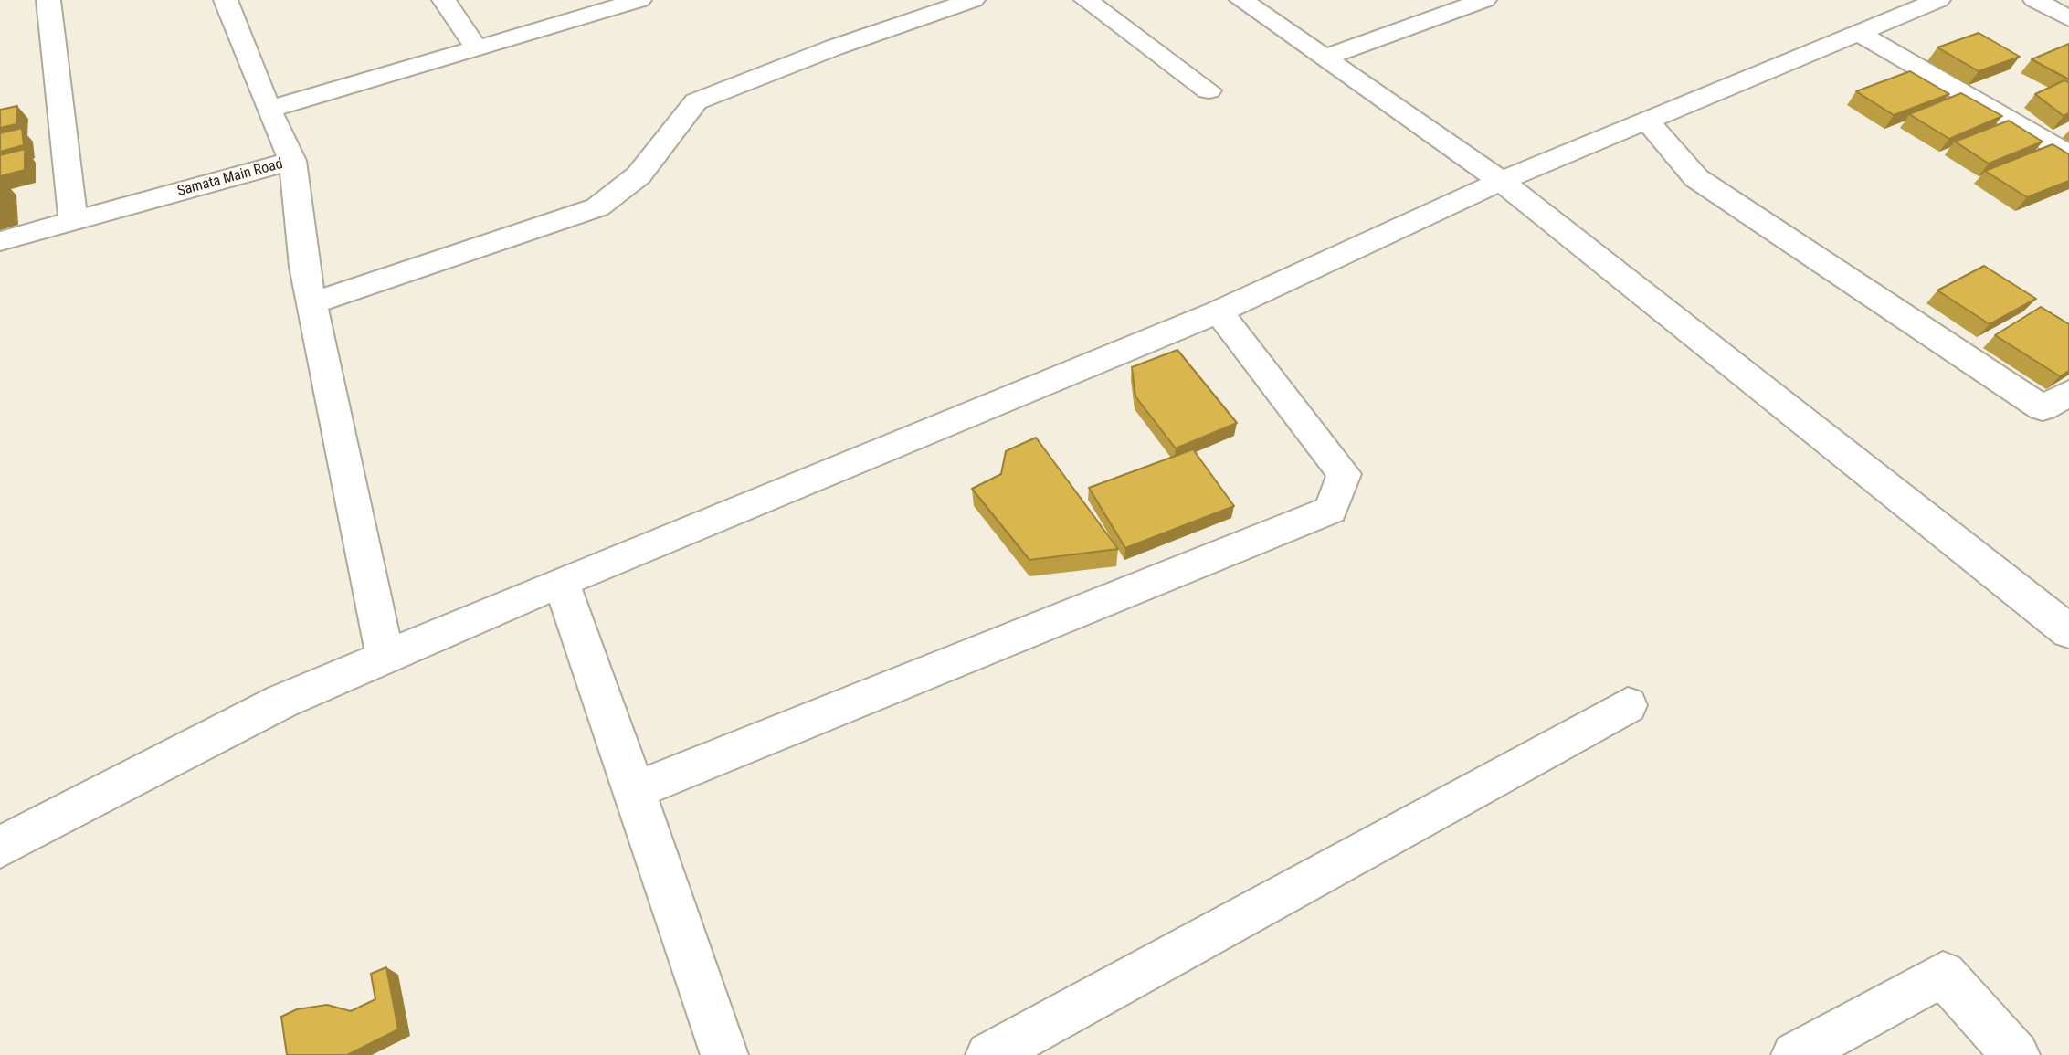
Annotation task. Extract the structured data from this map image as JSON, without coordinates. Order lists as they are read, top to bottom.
{
  "streets": {
    "street": ["Samata Main Road"]
  }
}
